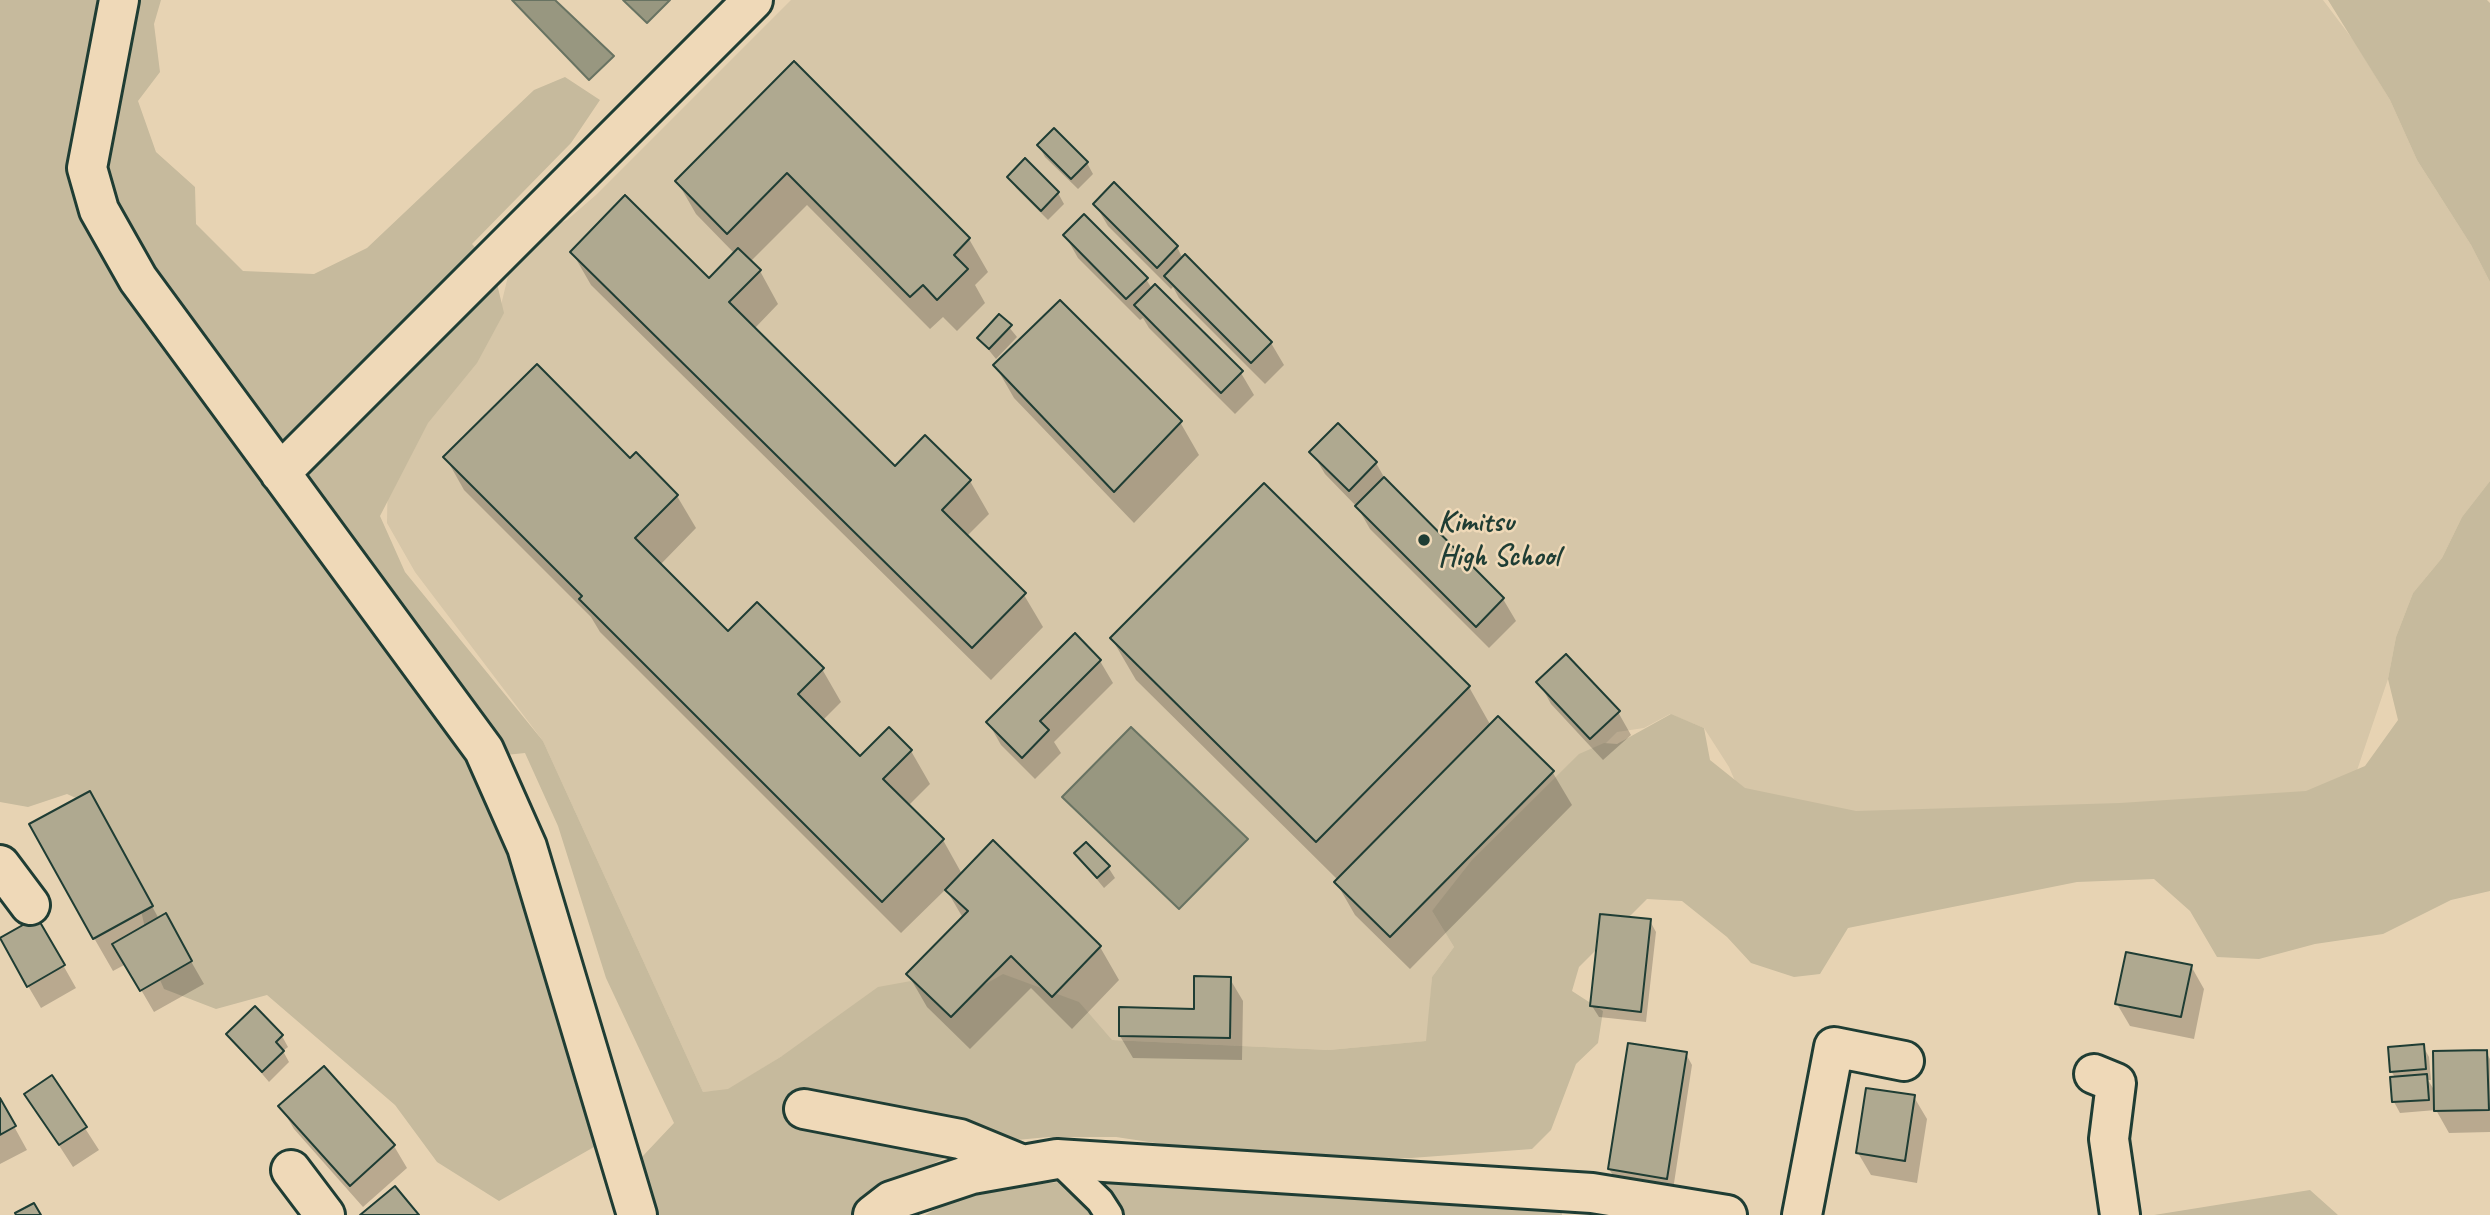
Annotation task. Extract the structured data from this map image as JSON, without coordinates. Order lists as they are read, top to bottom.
{
  "places": ["Kimitsu High School"]
}
